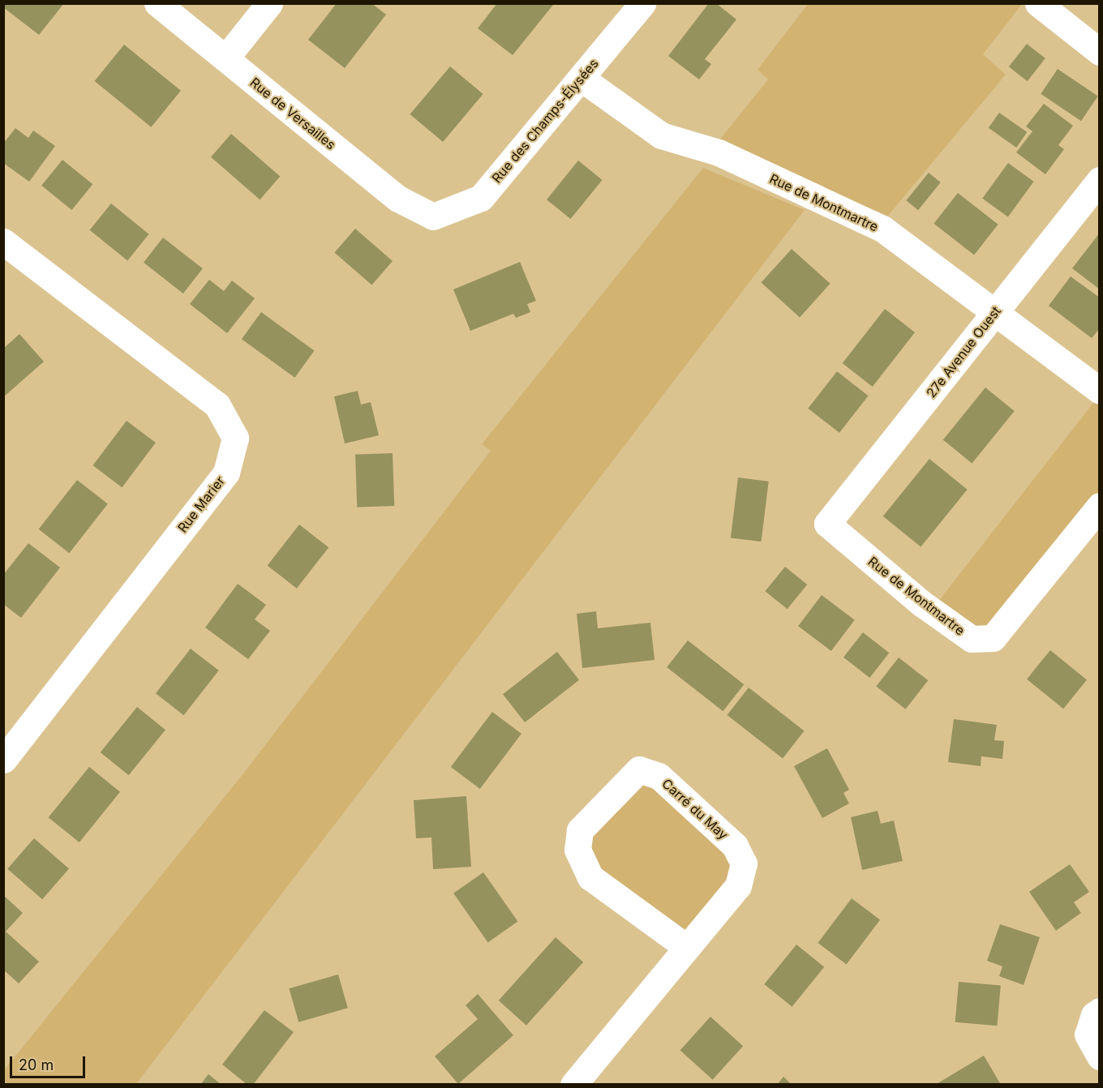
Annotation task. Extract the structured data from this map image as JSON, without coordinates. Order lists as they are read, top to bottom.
{
  "streets": {
    "street": [
      "Rue de Versailles",
      "Rue des Champs-Élysées",
      "Rue de Montmartre",
      "27e Avenue Ouest",
      "Rue Marier",
      "Carré du May"
    ]
  },
  "crossings": [
    ["Rue de Versailles", "Rue des Champs-Élysées"],
    ["Rue des Champs-Élysées", "Rue de Montmartre"],
    ["Rue de Montmartre", "27e Avenue Ouest"]
  ],
  "scale_bar": "20 m"
}
